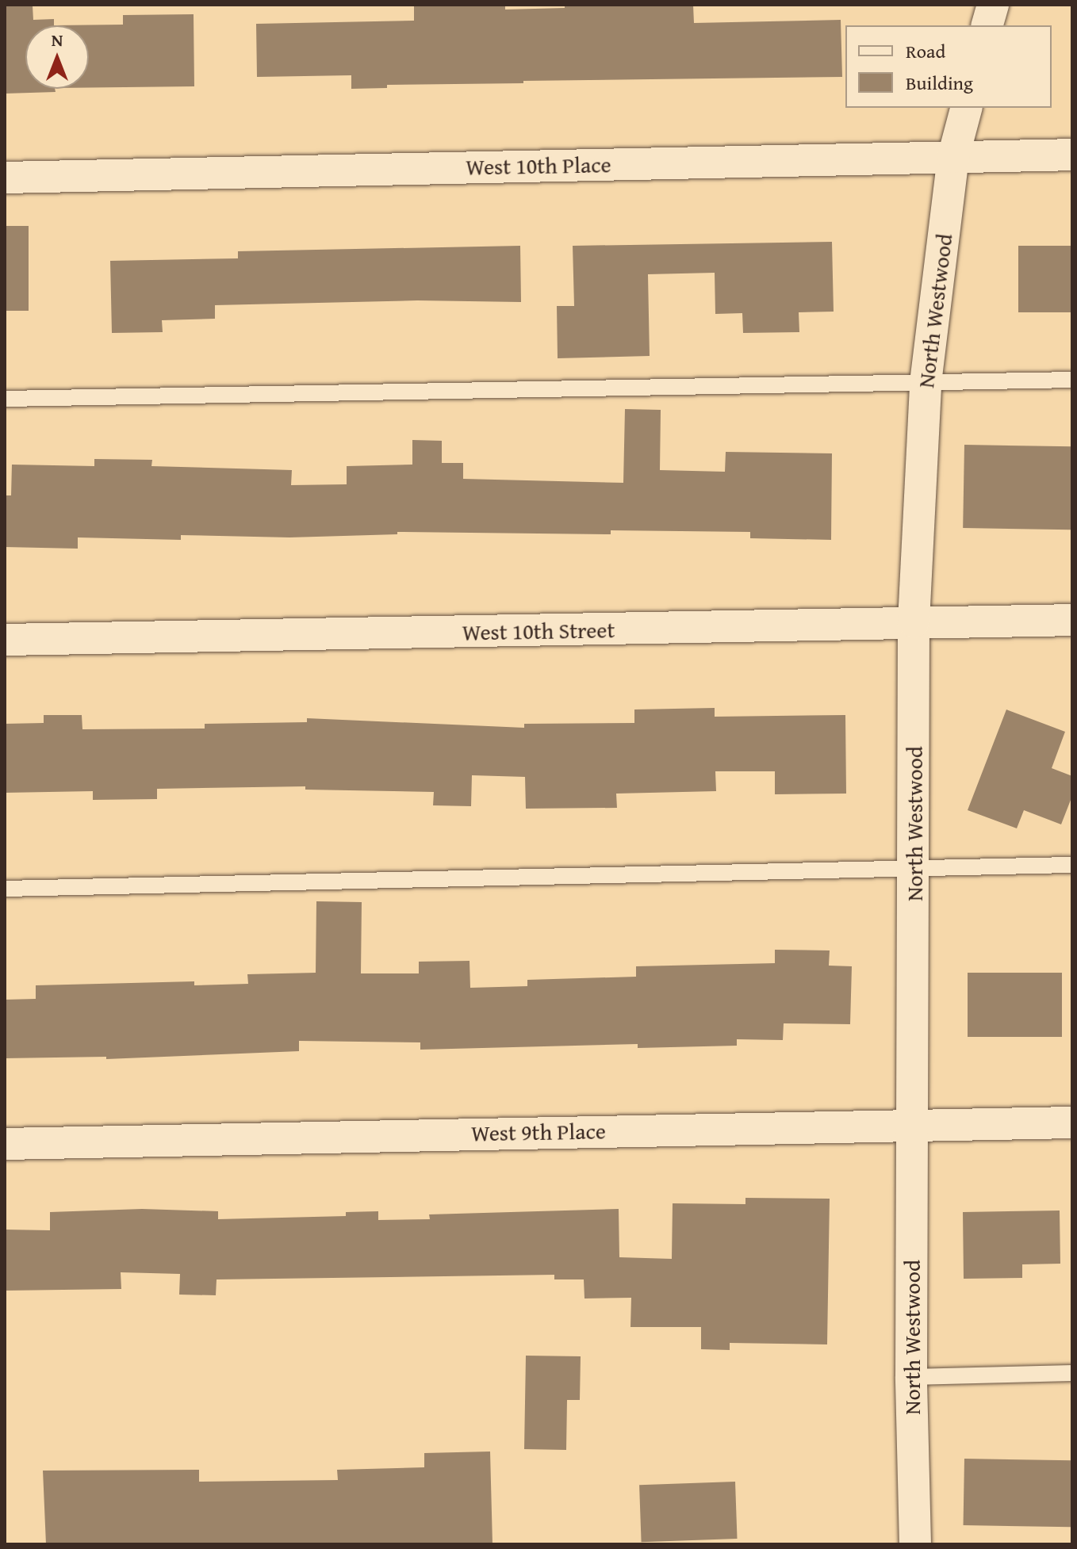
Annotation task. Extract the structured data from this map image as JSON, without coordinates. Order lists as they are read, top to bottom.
{
  "streets": {
    "street": [
      "West 10th Place",
      "North Westwood",
      "West 10th Street",
      "West 9th Place"
    ]
  },
  "crossings": [
    ["West 10th Place", "North Westwood"],
    ["North Westwood", "West 10th Street"],
    ["North Westwood", "West 9th Place"]
  ],
  "legend": ["Road", "Building"],
  "north": "top"
}
